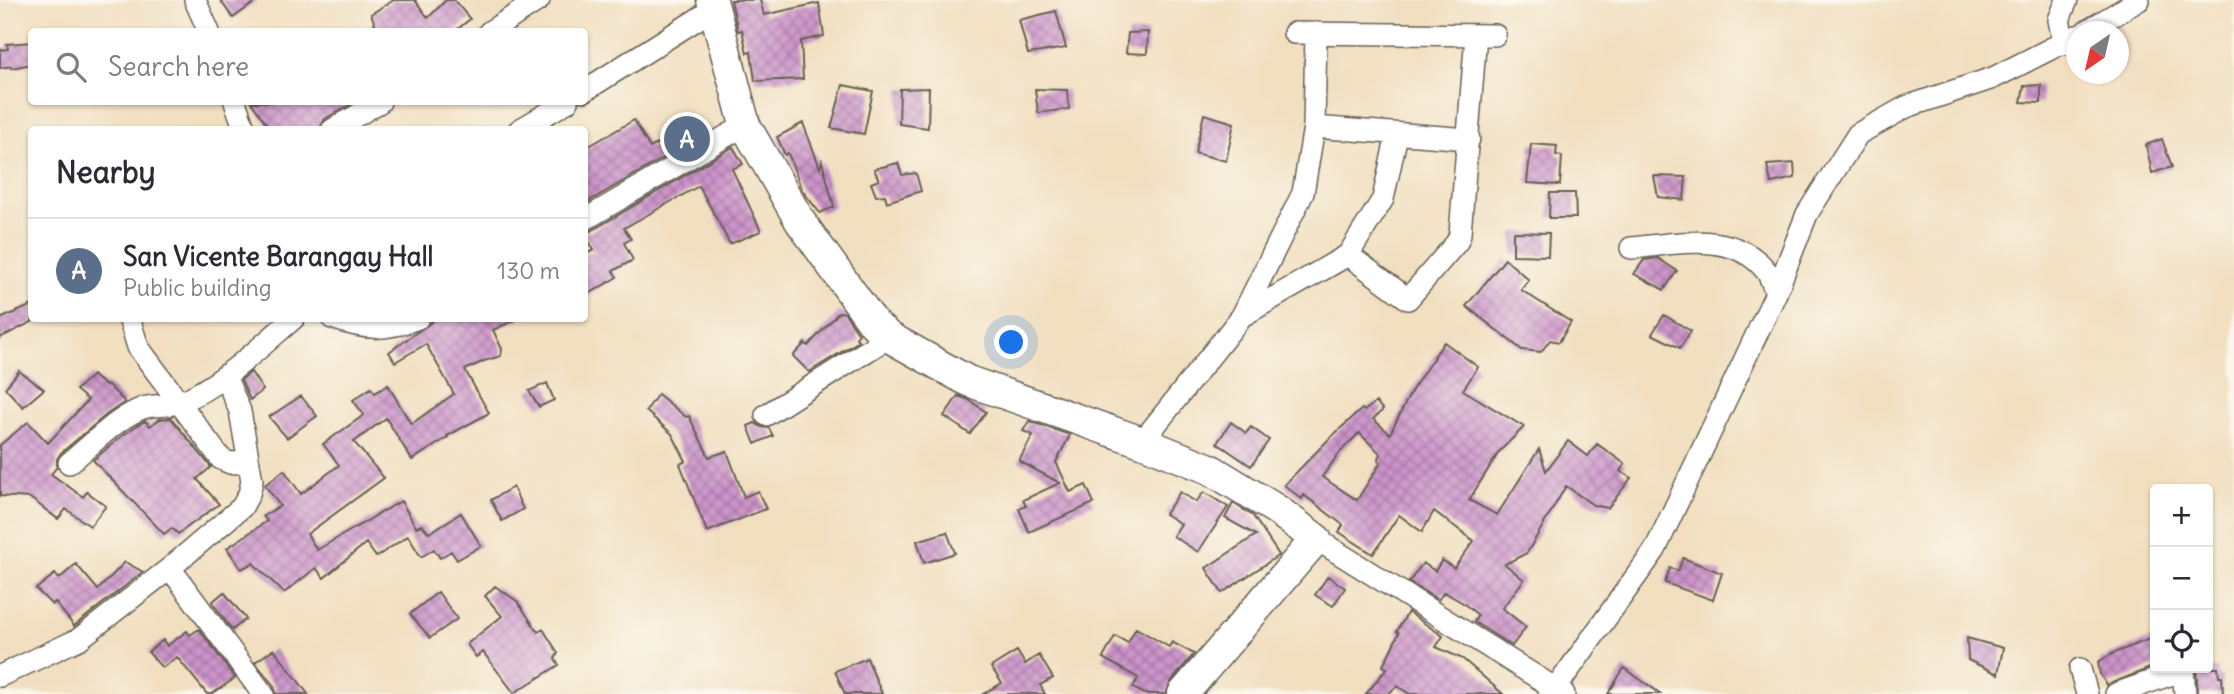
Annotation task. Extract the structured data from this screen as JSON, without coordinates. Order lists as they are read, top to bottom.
{
  "north": "bottom left",
  "page": {
    "search": "Search here",
    "pins": "A",
    "heading": "Nearby",
    "list": [
      {
        "mark": "A",
        "name": "San Vicente Barangay Hall",
        "note": "Public building",
        "value": "130 m"
      }
    ],
    "map_buttons": ["+", "−"]
  }
}
